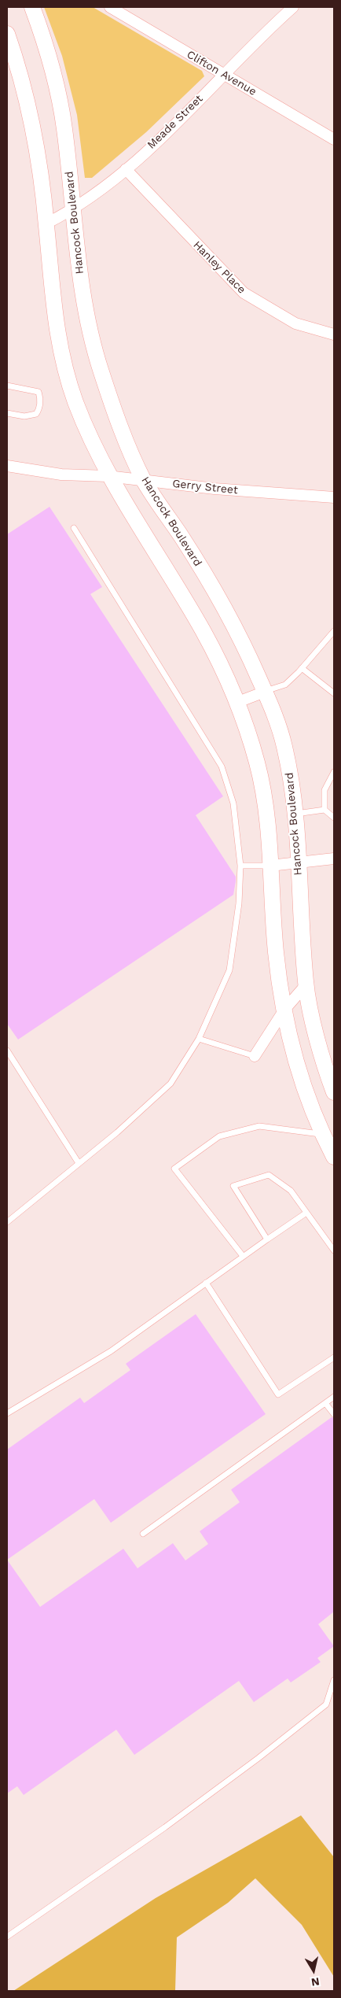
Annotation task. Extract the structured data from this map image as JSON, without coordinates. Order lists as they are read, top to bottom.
{
  "streets": {
    "street": [
      "Clifton Avenue",
      "Meade Street",
      "Hancock Boulevard",
      "Hanley Place",
      "Gerry Street"
    ]
  },
  "crossings": [
    ["Clifton Avenue", "Meade Street"],
    ["Meade Street", "Hancock Boulevard"],
    ["Meade Street", "Hanley Place"],
    ["Hancock Boulevard", "Gerry Street"]
  ],
  "north": "bottom"
}
